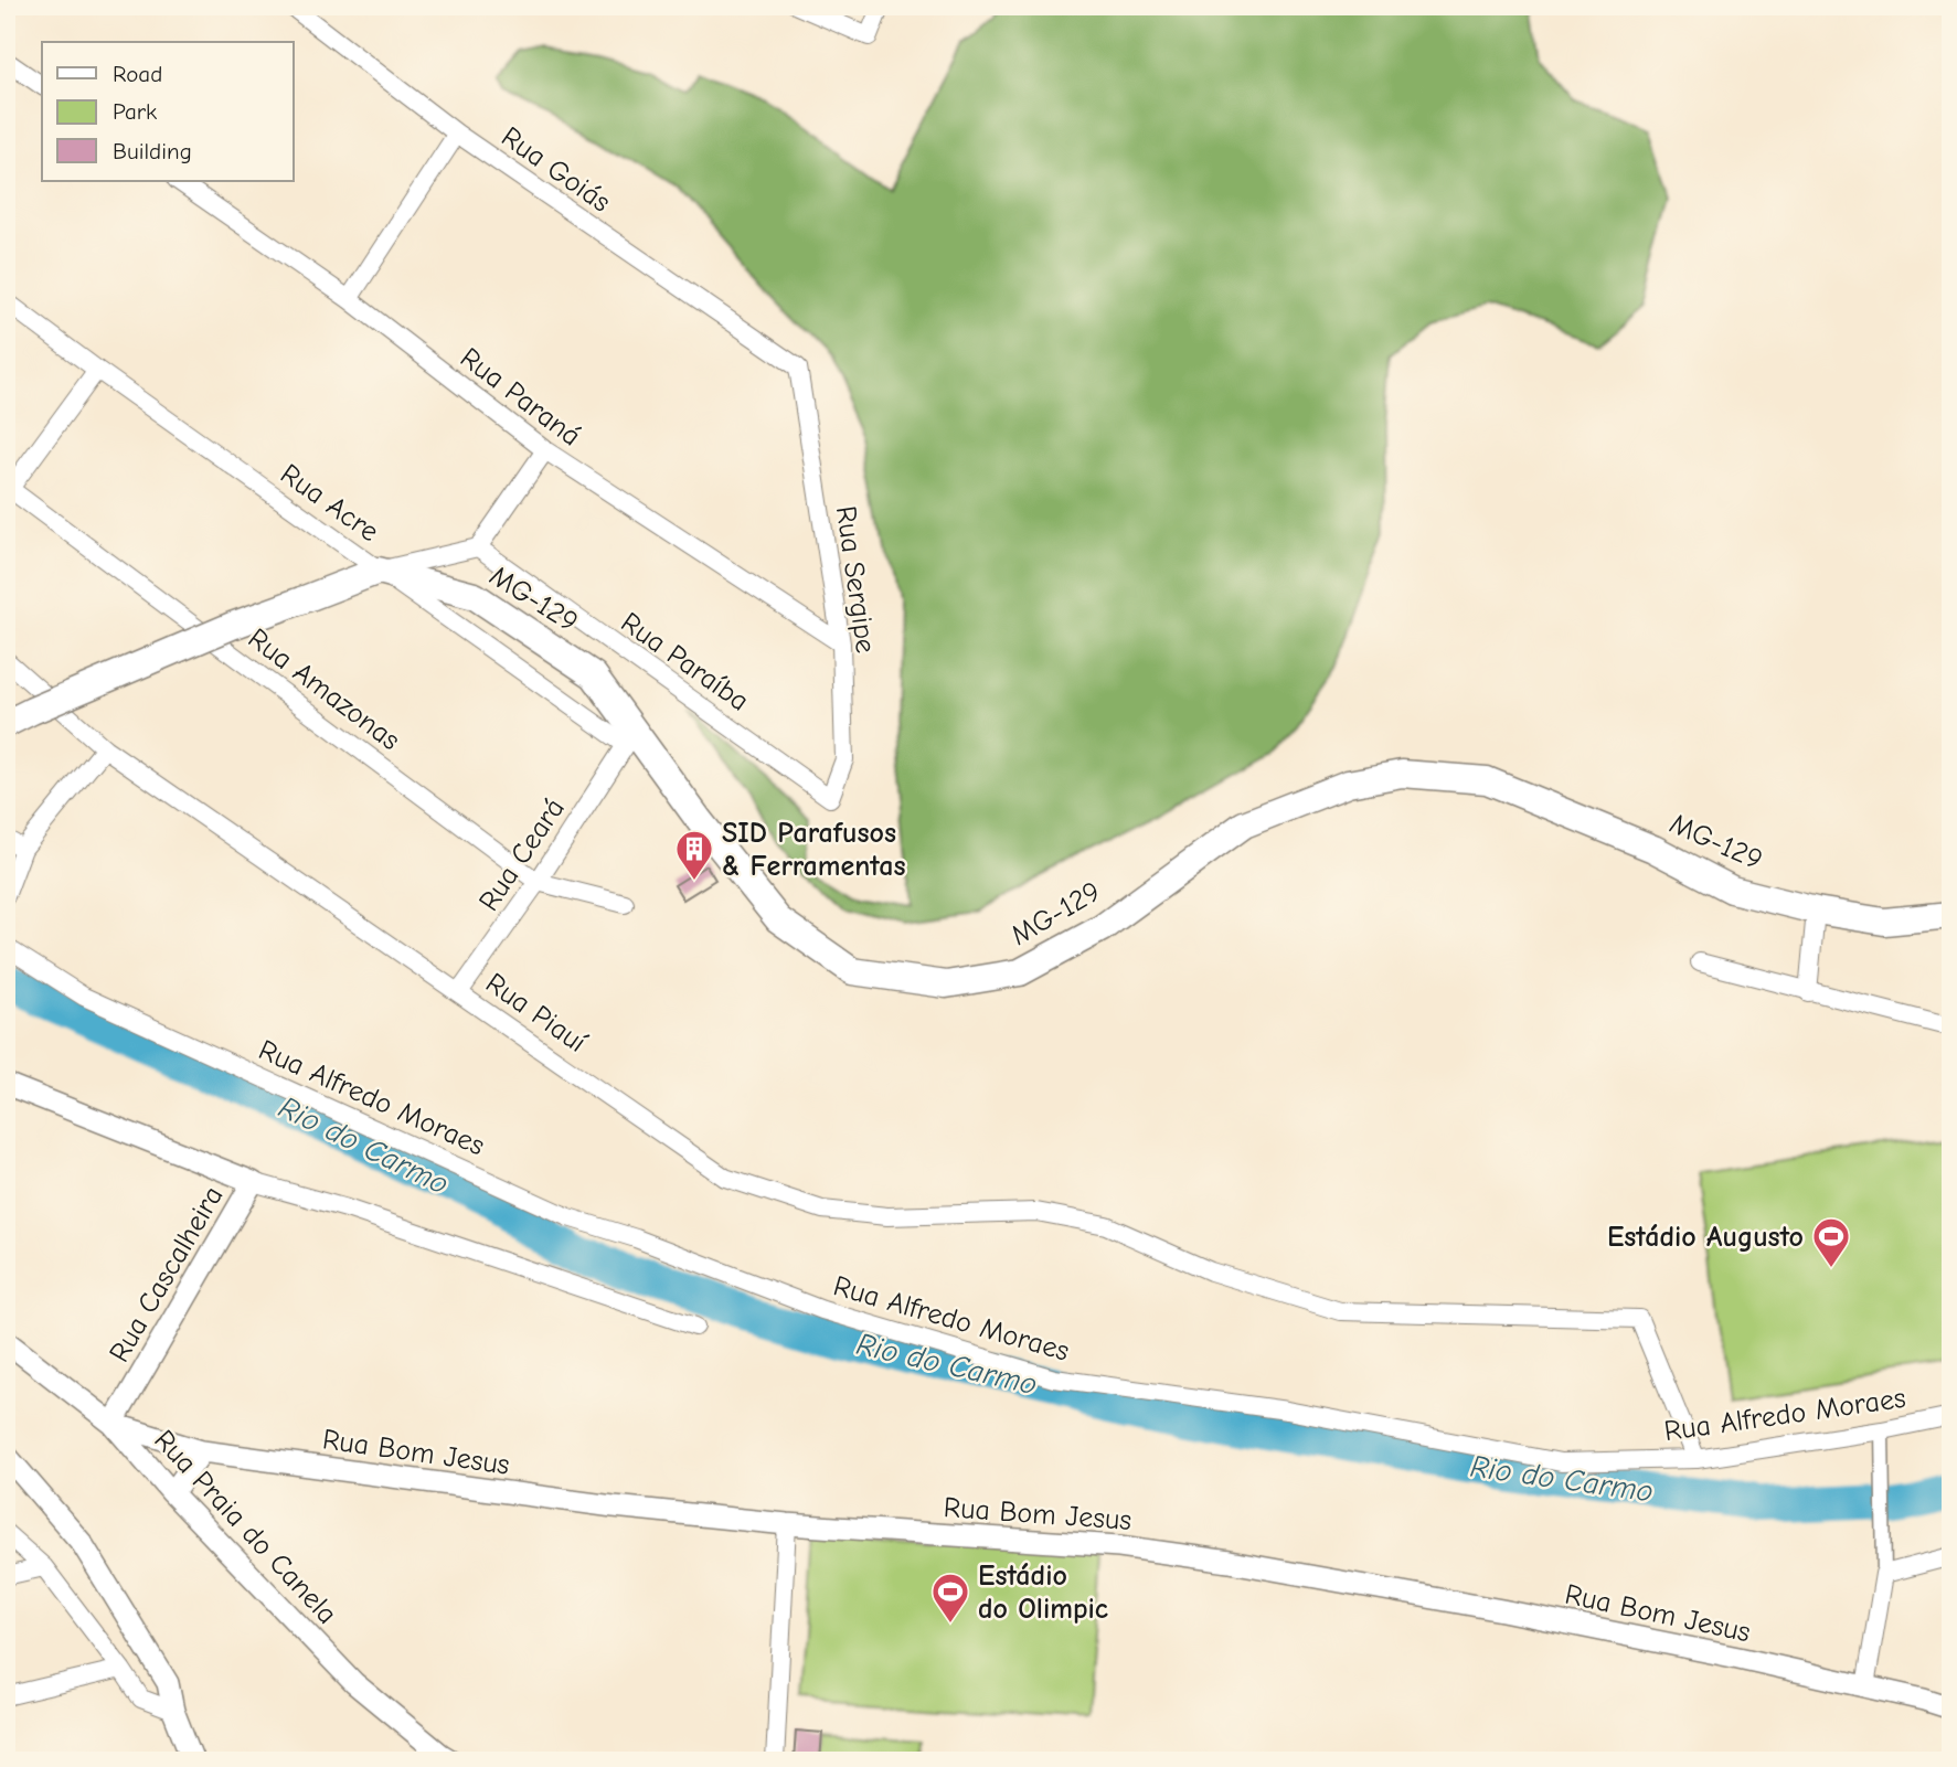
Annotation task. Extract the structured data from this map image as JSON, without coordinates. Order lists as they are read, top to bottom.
{
  "streets": {
    "main road": ["MG-129"],
    "street": [
      "Rua Goiás",
      "Rua Paraná",
      "Rua Acre",
      "Rua Sergipe",
      "Rua Paraíba",
      "Rua Amazonas",
      "Rua Ceará",
      "Rua Piauí",
      "Rua Alfredo Moraes",
      "Rua Cascalheira",
      "Rua Bom Jesus",
      "Rua Praia do Canela"
    ]
  },
  "crossings": [
    ["Rua Goiás", "Rua Sergipe"],
    ["Rua Paraná", "Rua Sergipe"],
    ["Rua Acre", "MG-129"],
    ["Rua Acre", "Rua Ceará"],
    ["Rua Sergipe", "Rua Paraíba"],
    ["Rua Amazonas", "Rua Ceará"],
    ["Rua Ceará", "Rua Piauí"],
    ["Rua Piauí", "Rua Alfredo Moraes"],
    ["Rua Cascalheira", "Rua Bom Jesus"],
    ["Rua Cascalheira", "Rua Praia do Canela"],
    ["Rua Bom Jesus", "Rua Praia do Canela"]
  ],
  "water": ["Rio do Carmo"],
  "places": {
    "building": ["SID Parafusos & Ferramentas"],
    "sports": ["Estádio Augusto", "Estádio do Olimpic"]
  },
  "legend": ["Road", "Park", "Building"]
}
